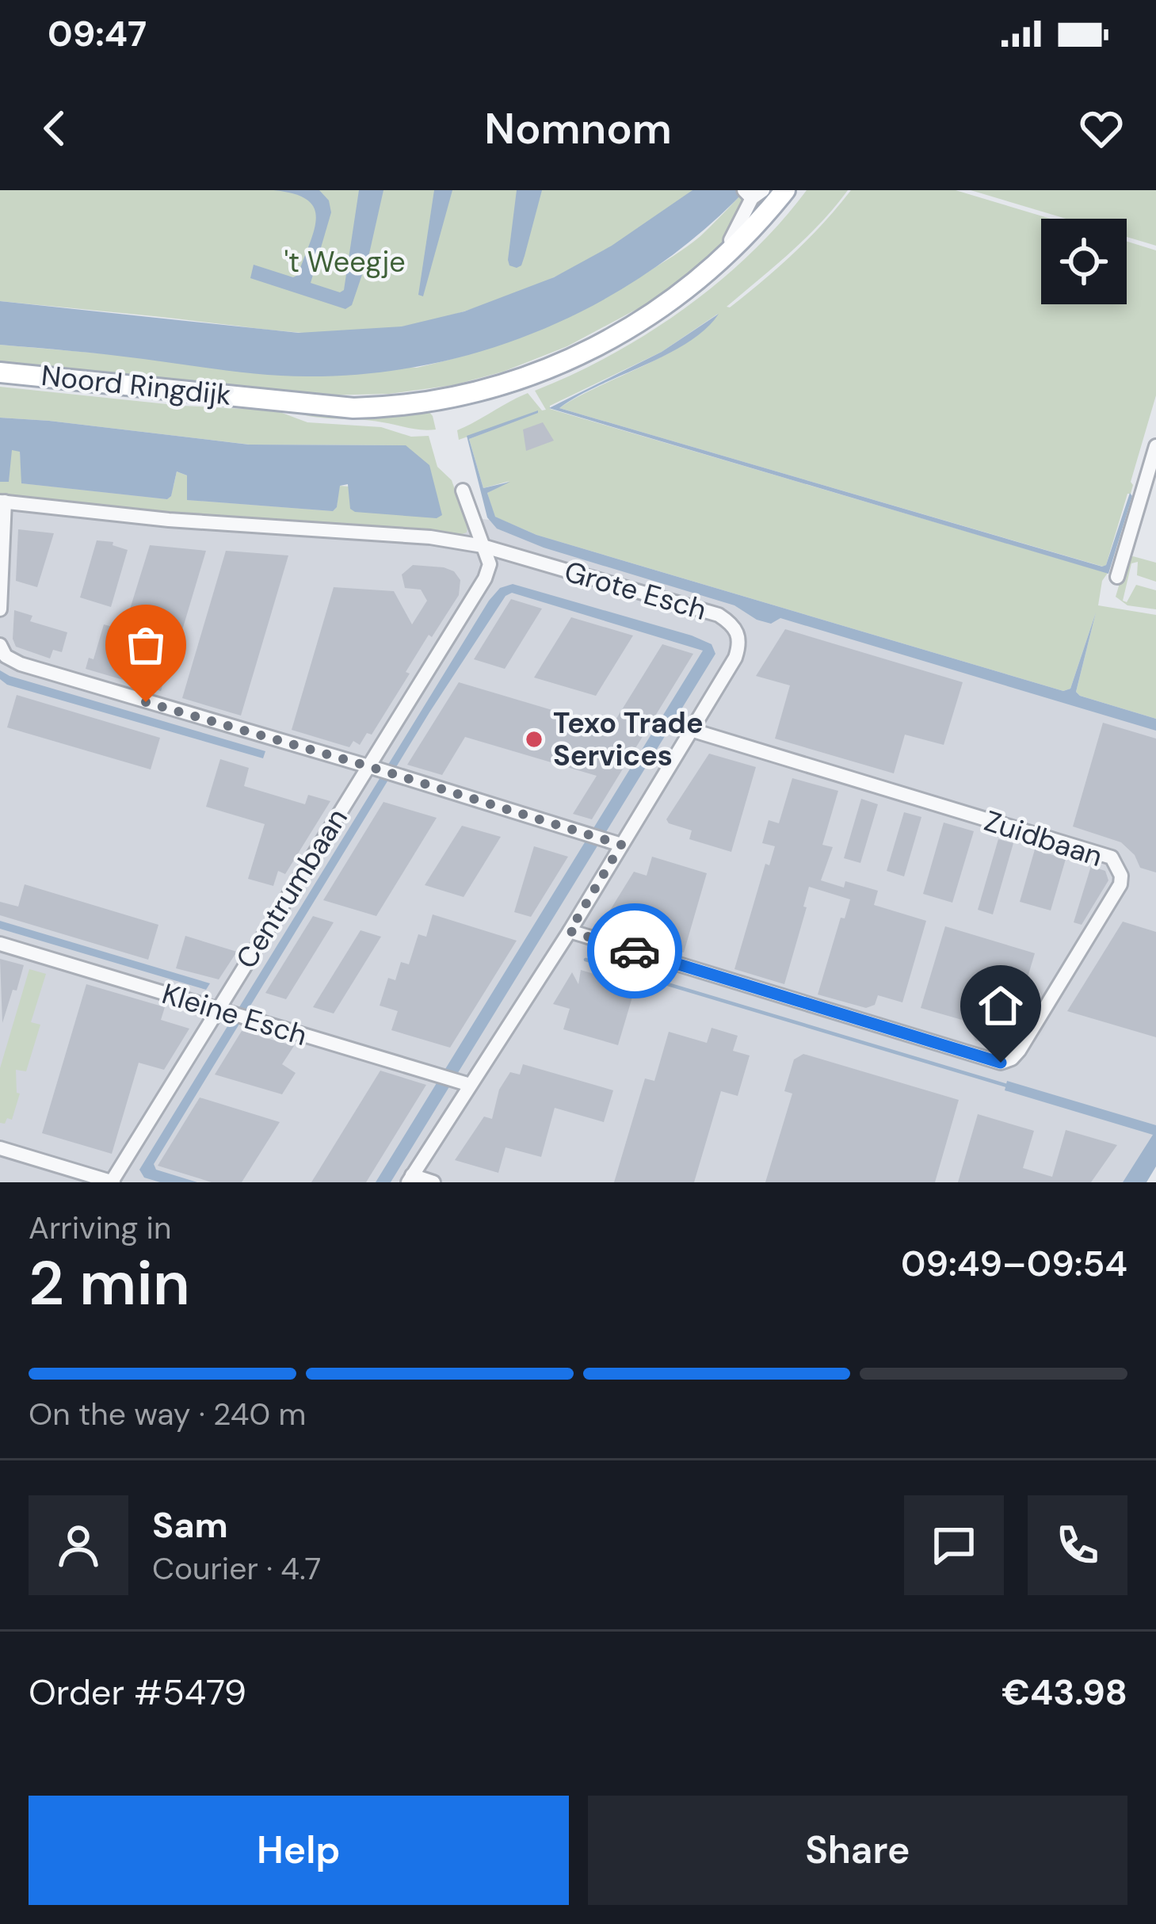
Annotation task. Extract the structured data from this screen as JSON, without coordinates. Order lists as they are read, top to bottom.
{
  "streets": {
    "main road": ["Noord Ringdijk"],
    "street": [
      "Grote Esch",
      "Zuidbaan",
      "Centrumbaan",
      "Kleine Esch"
    ]
  },
  "crossings": [
    ["Grote Esch", "Zuidbaan"],
    ["Grote Esch", "Centrumbaan"],
    ["Grote Esch", "Kleine Esch"],
    ["Centrumbaan", "Kleine Esch"]
  ],
  "parks": ["'t Weegje"],
  "places": ["Texo Trade Services"],
  "page": {
    "status": "09:47",
    "header": "Nomnom",
    "heading": ["2 min", "Arriving in", "09:49–09:54"],
    "panel": [
      "Sam",
      "Courier · 4.7",
      "Order #5479",
      "€43.98"
    ],
    "bar": "On the way · 240 m",
    "buttons": ["Help", "Share"]
  }
}
